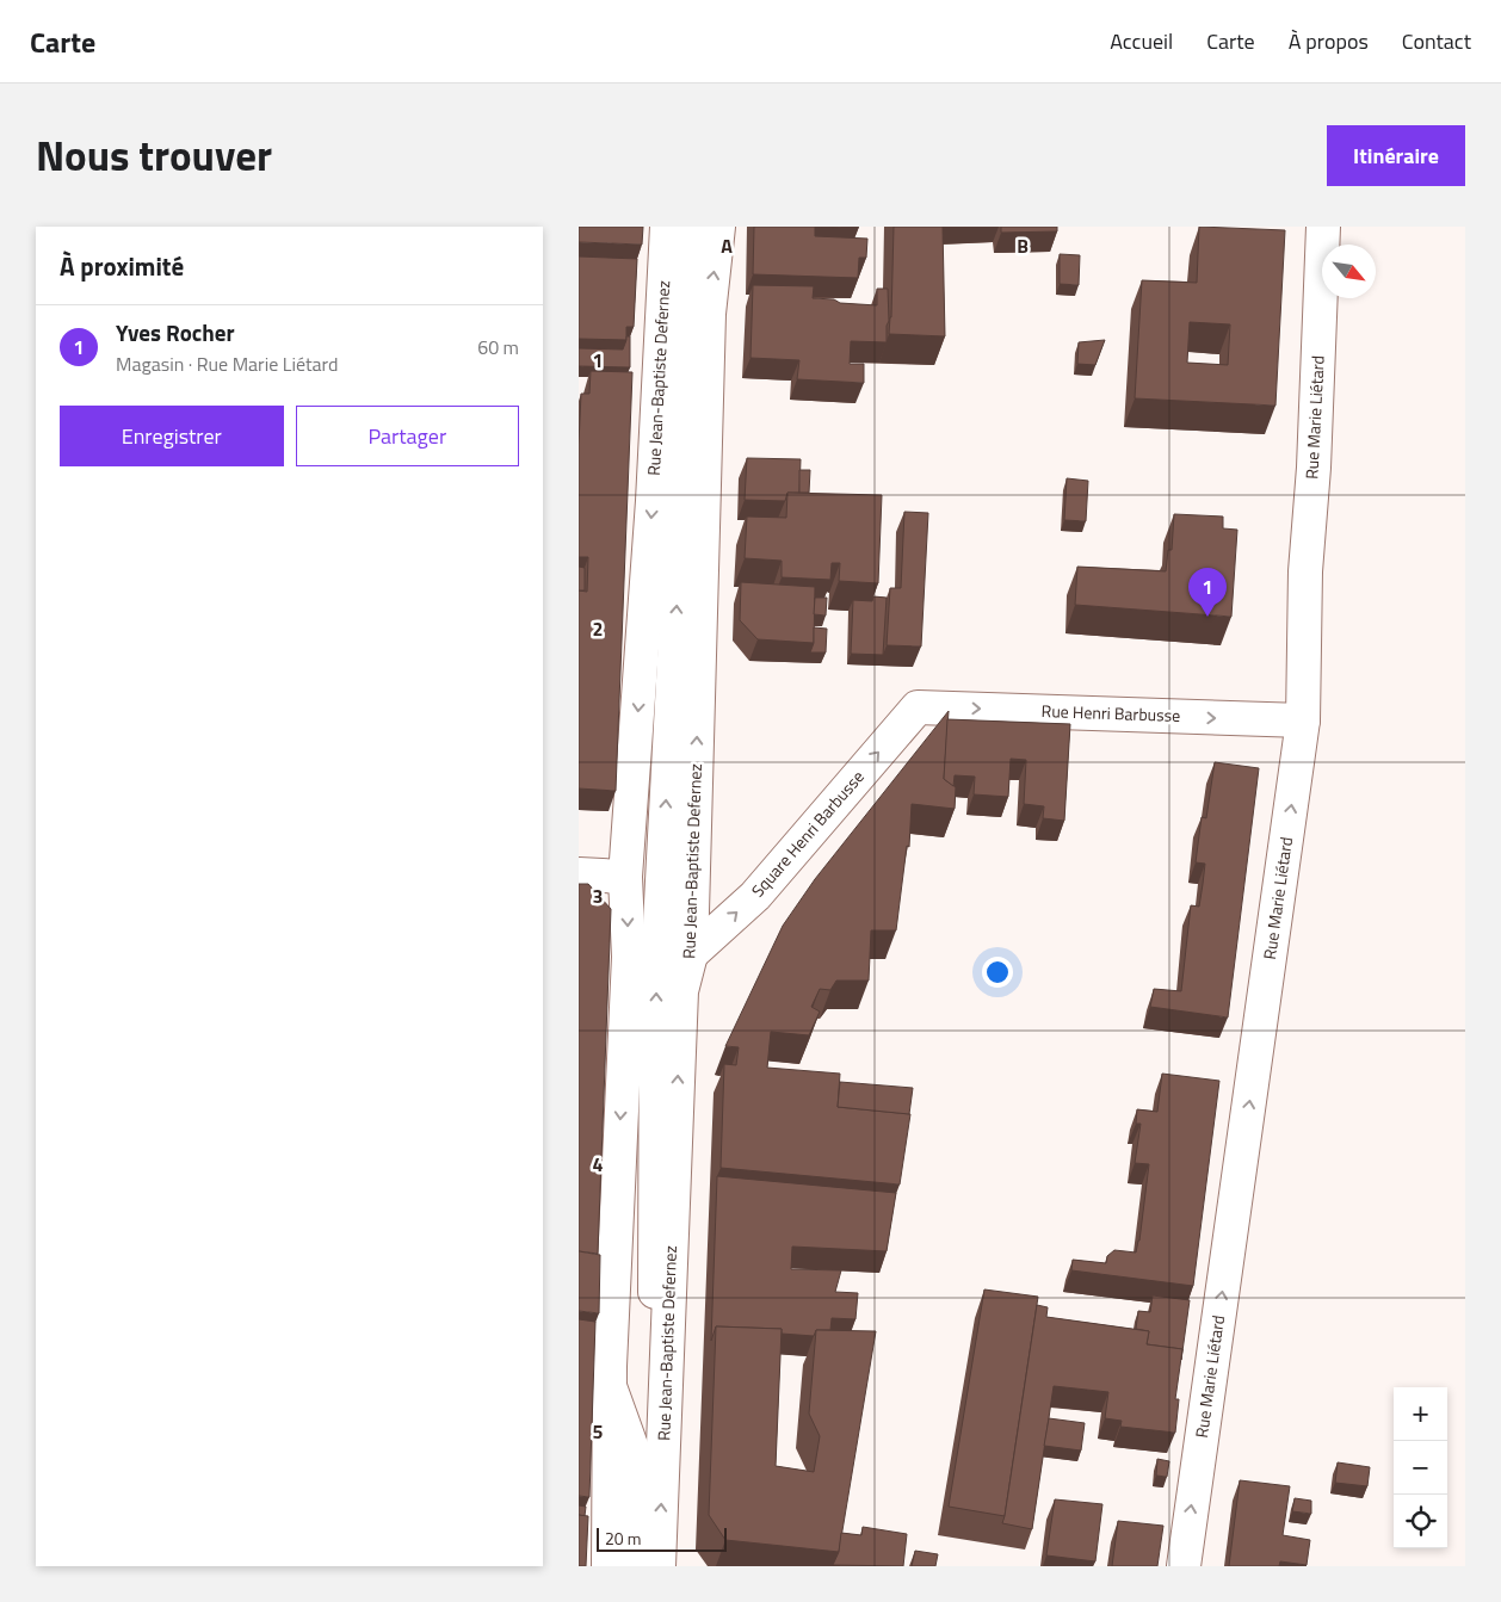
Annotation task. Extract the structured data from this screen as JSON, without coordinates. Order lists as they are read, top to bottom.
{
  "streets": {
    "main road": [
      "Rue Jean-Baptiste Defernez",
      "Rue Marie Liétard",
      "Rue Henri Barbusse",
      "Square Henri Barbusse"
    ]
  },
  "crossings": [
    ["Rue Jean-Baptiste Defernez", "Square Henri Barbusse"],
    ["Rue Marie Liétard", "Rue Henri Barbusse"],
    ["Rue Henri Barbusse", "Square Henri Barbusse"]
  ],
  "one_way": ["Rue Marie Liétard", "Rue Henri Barbusse", "Square Henri Barbusse"],
  "scale_bar": "20 m",
  "north": "bottom right",
  "page": {
    "header": "Carte",
    "nav": [
      "Accueil",
      "Carte",
      "À propos",
      "Contact"
    ],
    "title": "Nous trouver",
    "buttons": [
      "Itinéraire",
      ["Enregistrer", "Partager"]
    ],
    "heading": "À proximité",
    "list": [
      {
        "mark": "1",
        "name": "Yves Rocher",
        "note": "Magasin · Rue Marie Liétard",
        "value": "60 m"
      }
    ],
    "pins": "1",
    "map_buttons": ["+", "−"],
    "scale": "20 m"
  },
  "grid": {
    "columns": ["A", "B"],
    "rows": [
      "1",
      "2",
      "3",
      "4",
      "5"
    ]
  }
}
